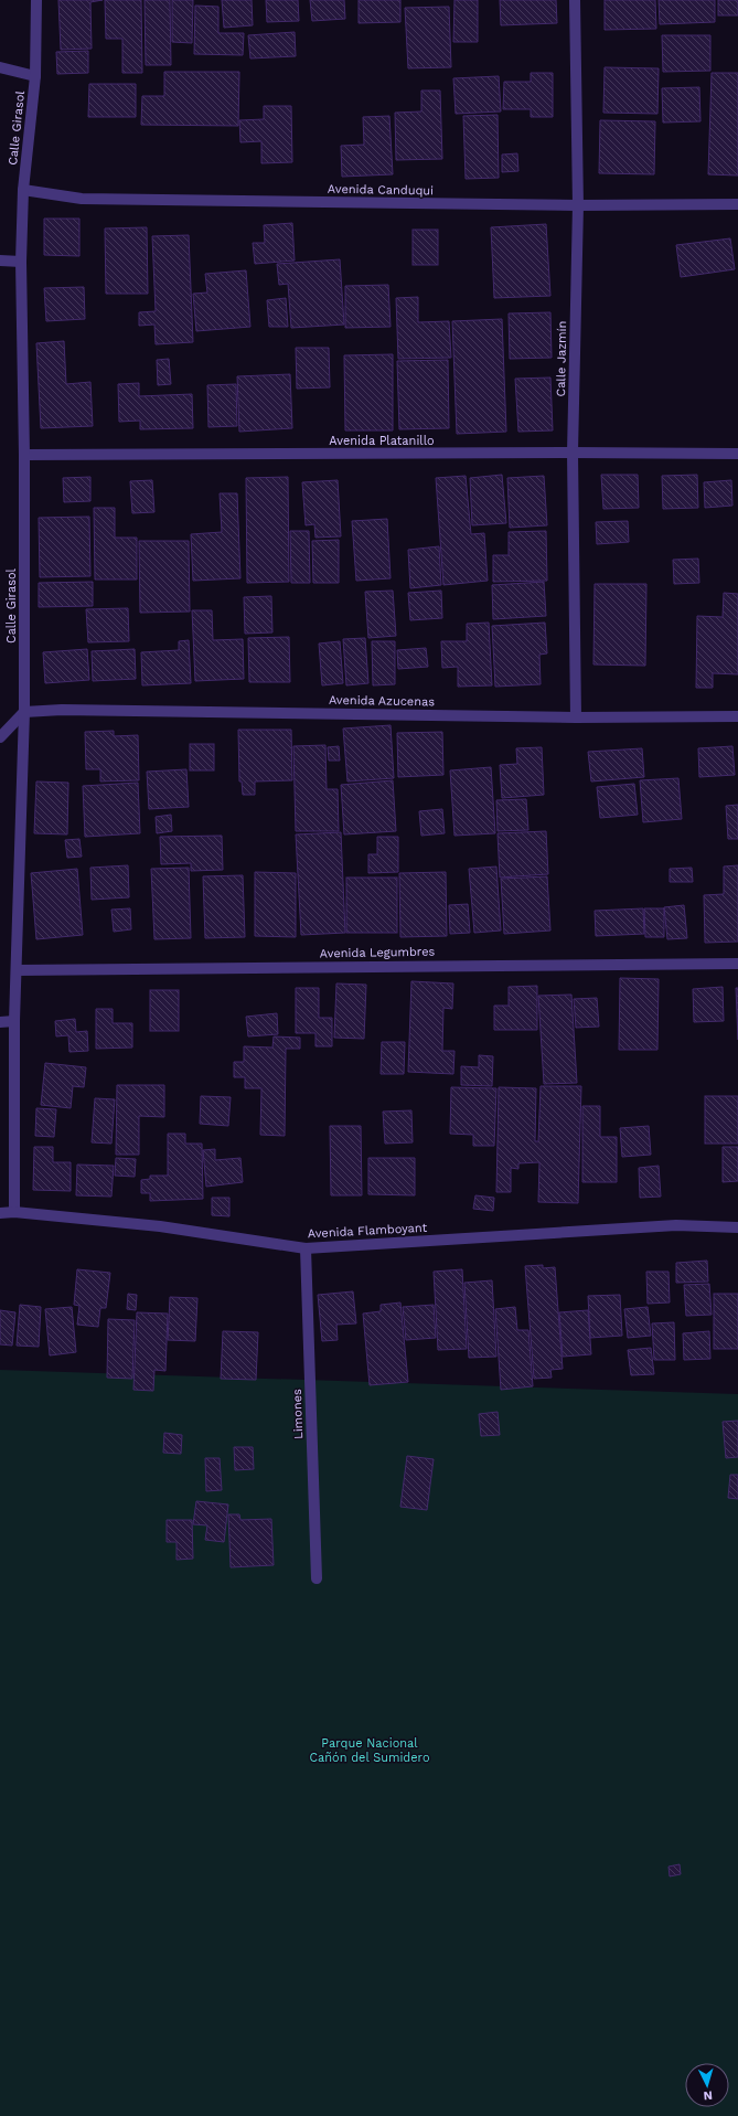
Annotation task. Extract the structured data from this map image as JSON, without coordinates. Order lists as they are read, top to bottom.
{
  "streets": {
    "street": [
      "Calle Girasol",
      "Avenida Canduqui",
      "Calle Jazmín",
      "Avenida Platanillo",
      "Avenida Azucenas",
      "Avenida Legumbres",
      "Avenida Flamboyant",
      "Limones"
    ]
  },
  "crossings": [
    ["Calle Girasol", "Avenida Canduqui"],
    ["Calle Girasol", "Avenida Platanillo"],
    ["Calle Girasol", "Avenida Azucenas"],
    ["Calle Girasol", "Avenida Legumbres"],
    ["Calle Girasol", "Avenida Flamboyant"],
    ["Avenida Canduqui", "Calle Jazmín"],
    ["Calle Jazmín", "Avenida Platanillo"],
    ["Calle Jazmín", "Avenida Azucenas"],
    ["Avenida Flamboyant", "Limones"]
  ],
  "parks": ["Parque Nacional Cañón del Sumidero"],
  "north": "bottom"
}
